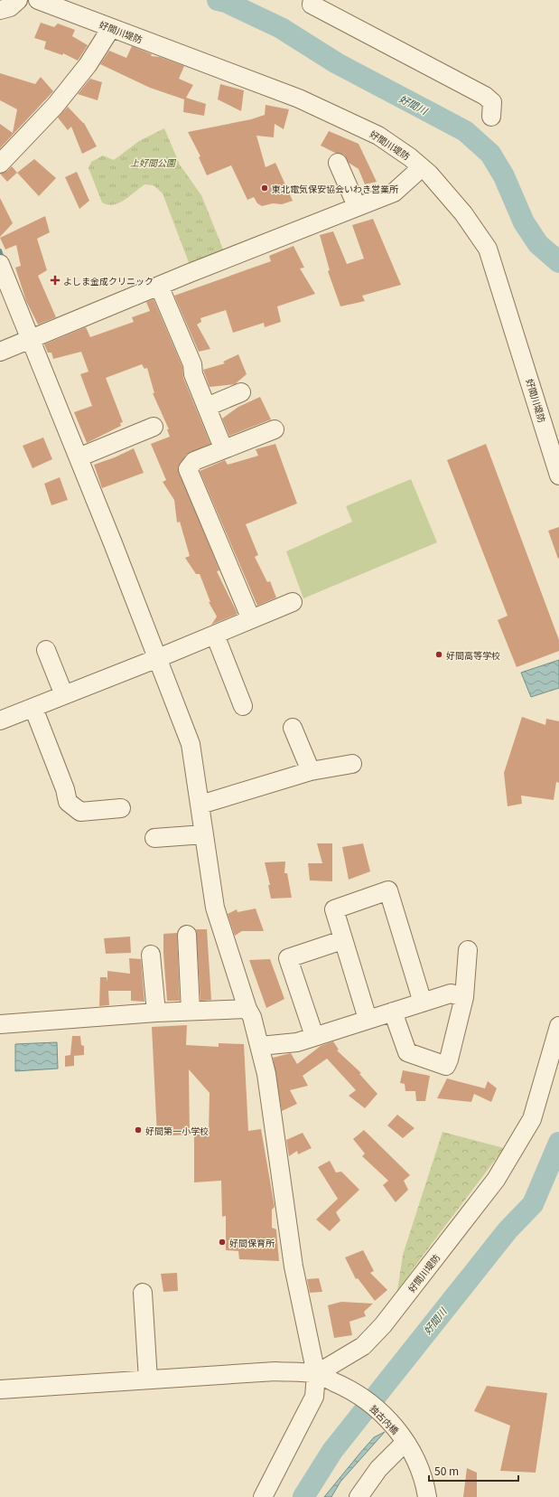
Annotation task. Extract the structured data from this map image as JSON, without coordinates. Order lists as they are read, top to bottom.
{
  "streets": {
    "street": ["好間川堤防", "独古内橋"]
  },
  "crossings": [
    ["好間川堤防", "独古内橋"]
  ],
  "water": ["好間川"],
  "parks": ["上好間公園"],
  "places": {
    "other": [
      "東北電気保安協会いわき営業所",
      "好間高等学校",
      "好間第一小学校",
      "好間保育所"
    ],
    "health": ["よしま金成クリニック"]
  },
  "scale_bar": "50 m"
}
